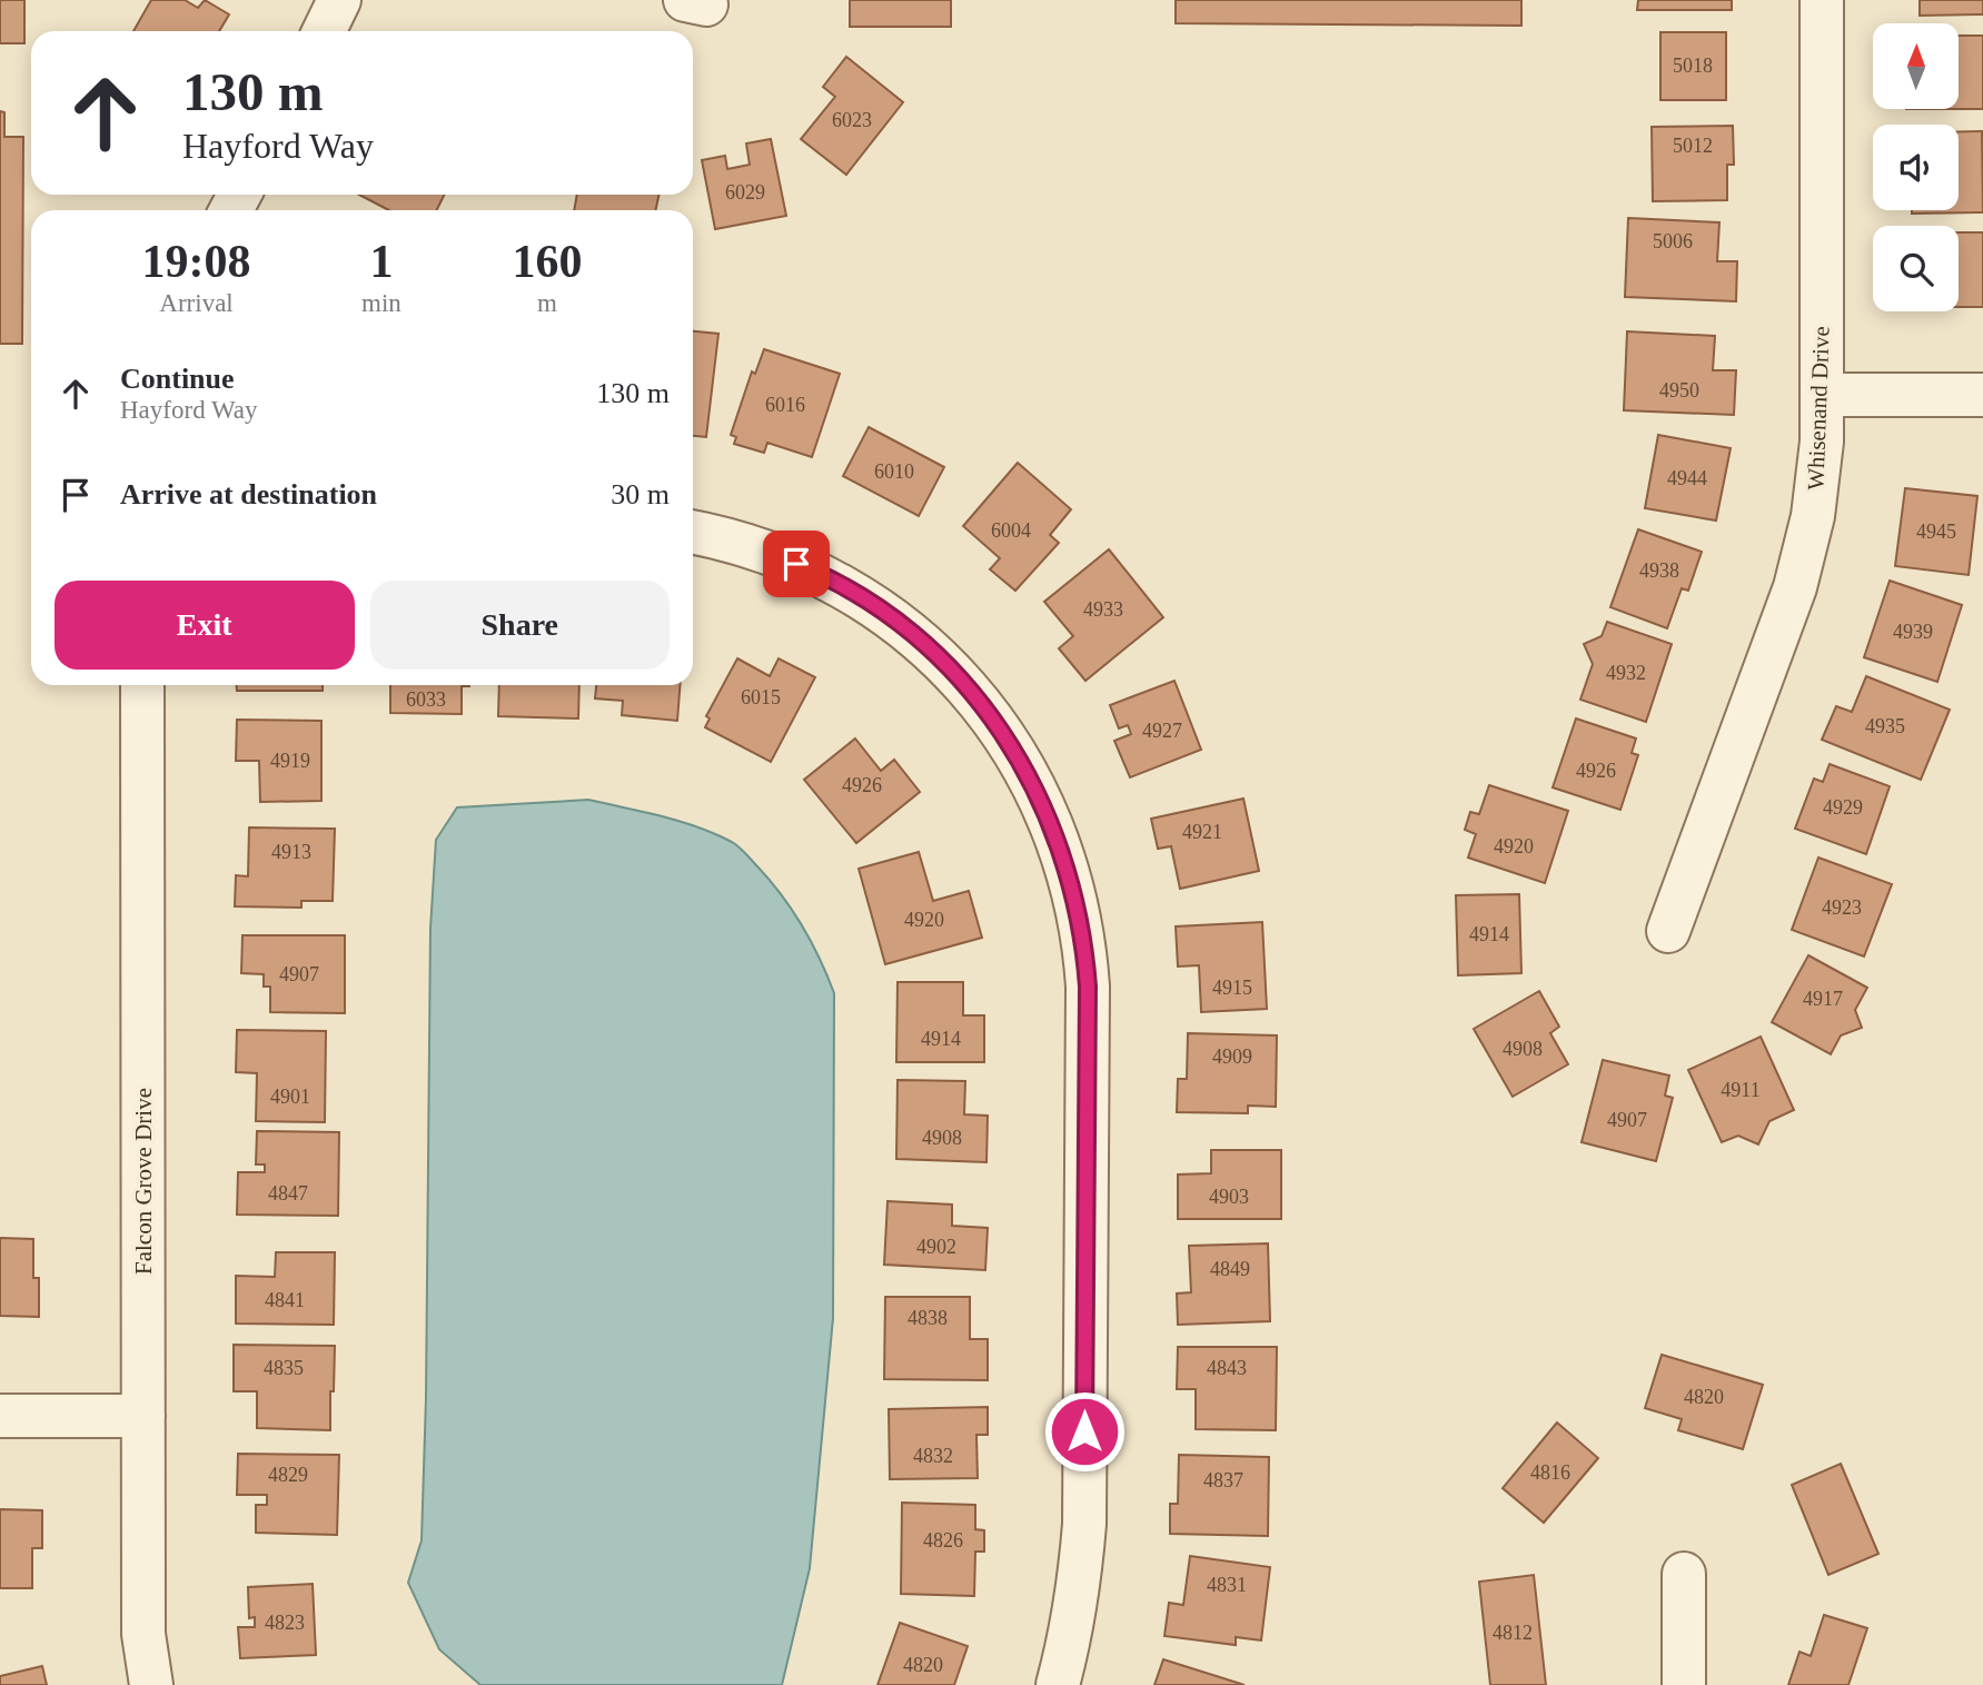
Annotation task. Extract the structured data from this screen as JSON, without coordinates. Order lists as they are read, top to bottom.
{
  "streets": {
    "street": ["Whisenand Drive", "Falcon Grove Drive"]
  },
  "house_numbers": [
    "5018",
    "6023",
    "5012",
    "6029",
    "5006",
    "4950",
    "6016",
    "6010",
    "4944",
    "6004",
    "4945",
    "4938",
    "4933",
    "4939",
    "4932",
    "6015",
    "6033",
    "4935",
    "4927",
    "4919",
    "4926",
    "4926",
    "4929",
    "4921",
    "4920",
    "4913",
    "4923",
    "4920",
    "4914",
    "4907",
    "4915",
    "4917",
    "4914",
    "4908",
    "4909",
    "4911",
    "4901",
    "4907",
    "4908",
    "4847",
    "4903",
    "4902",
    "4849",
    "4841",
    "4838",
    "4835",
    "4843",
    "4820",
    "4832",
    "4816",
    "4829",
    "4837",
    "4826",
    "4831",
    "4823",
    "4812",
    "4820"
  ],
  "north": "top",
  "page": {
    "turn": ["130 m", "Hayford Way"],
    "eta": [
      "19:08",
      "Arrival",
      "1",
      "min",
      "160",
      "m"
    ],
    "list": [
      {
        "name": "Continue",
        "note": "Hayford Way",
        "value": "130 m"
      },
      {
        "name": "Arrive at destination",
        "value": "30 m"
      }
    ],
    "buttons": ["Exit", "Share"]
  }
}
